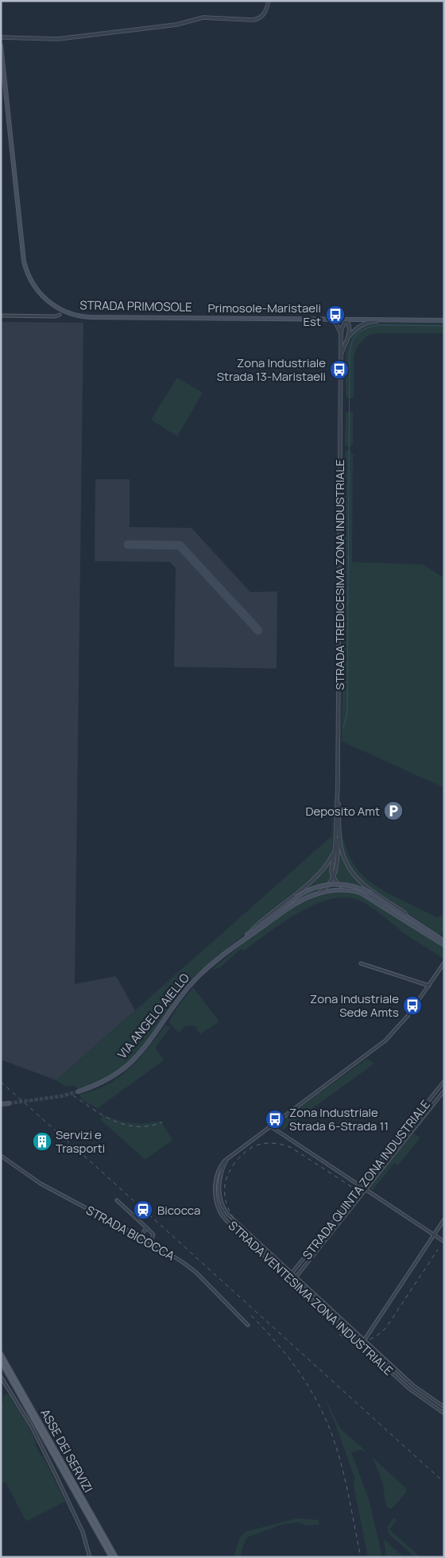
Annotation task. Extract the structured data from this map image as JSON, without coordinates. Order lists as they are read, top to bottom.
{
  "streets": {
    "main road": ["STRADA PRIMOSOLE", "VIA ANGELO AIELLO", "ASSE DEI SERVIZI"],
    "street": [
      "STRADA TREDICESIMA ZONA INDUSTRIALE",
      "STRADA QUINTA ZONA INDUSTRIALE",
      "STRADA BICOCCA",
      "STRADA VENTESIMA ZONA INDUSTRIALE"
    ]
  },
  "crossings": [
    ["STRADA QUINTA ZONA INDUSTRIALE", "STRADA VENTESIMA ZONA INDUSTRIALE"]
  ],
  "places": {
    "bus stop": [
      "Primosole-Maristaeli Est",
      "Zona Industriale Strada 13-Maristaeli",
      "Zona Industriale Sede Amts",
      "Zona Industriale Strada 6-Strada 11"
    ],
    "parking": ["Deposito Amt"],
    "building": ["Servizi e Trasporti"],
    "station": ["Bicocca"]
  }
}
